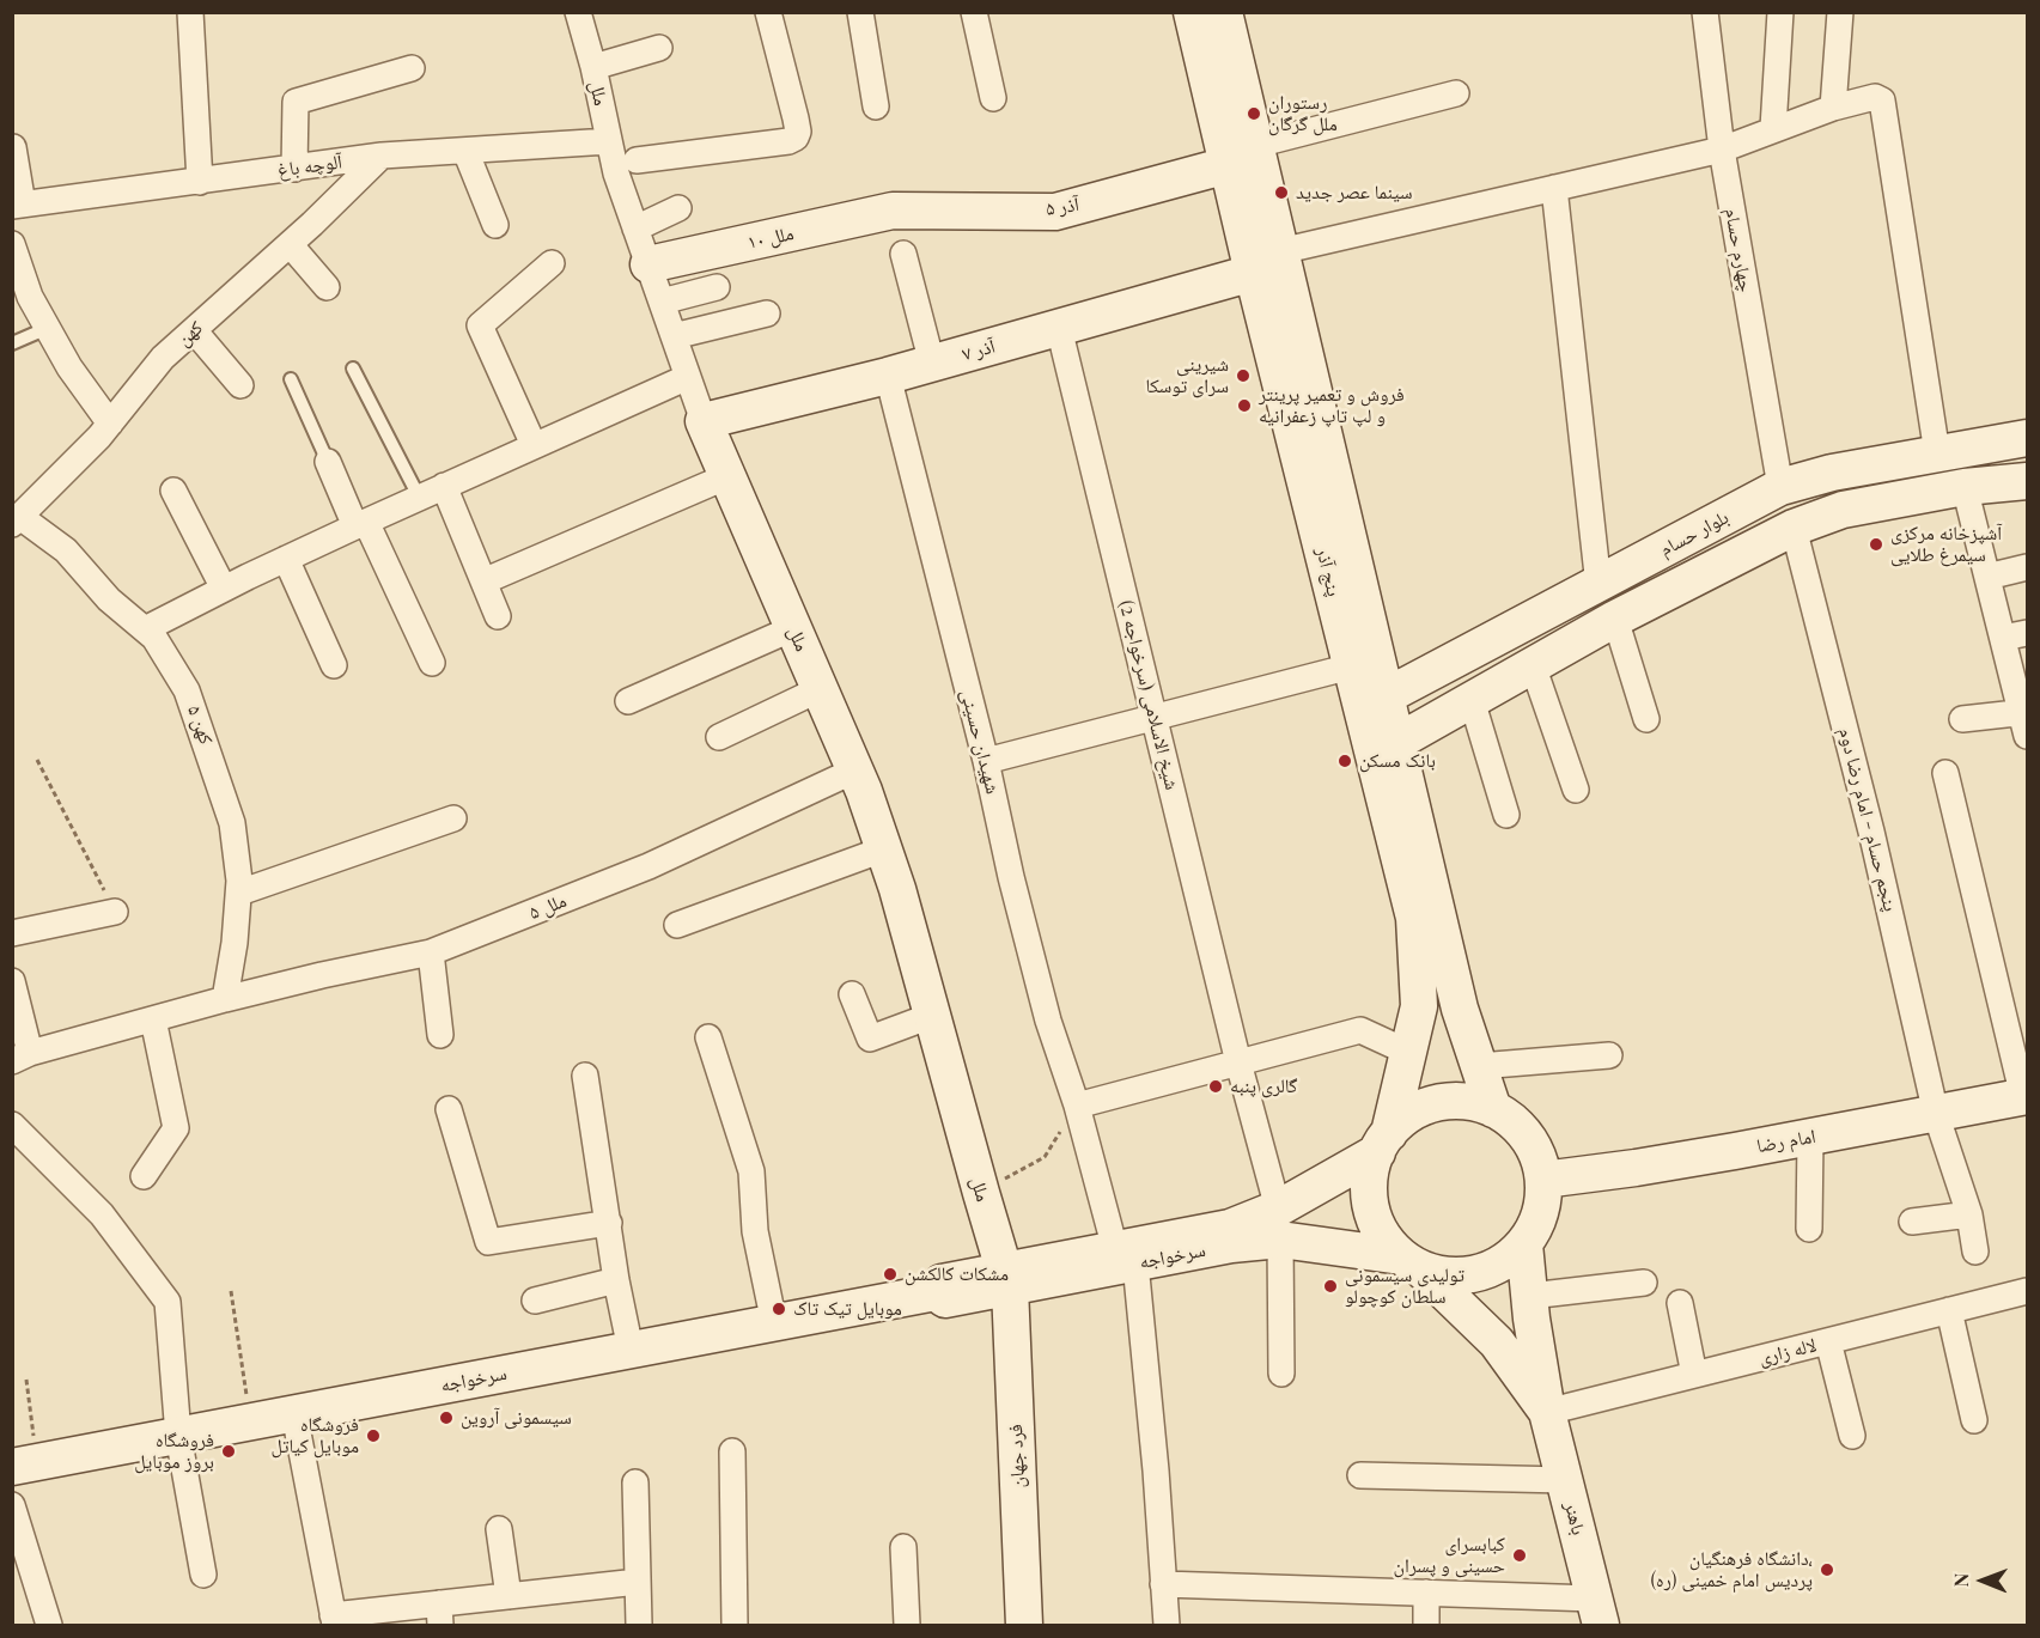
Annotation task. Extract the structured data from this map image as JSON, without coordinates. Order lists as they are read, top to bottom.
{
  "streets": {
    "main road": [
      "ملل",
      "آذر ۵",
      "۱۰ ملل",
      "آذر ۷",
      "بلوار حسام",
      "پنج آذر",
      "امام رضا",
      "سرخواجه",
      "فرد جهان",
      "باهنر"
    ],
    "street": [
      "آلوچه باغ",
      "چهارم حسام",
      "کهن",
      "شیخ الاسلامی (سرخواجه 2)",
      "۵ کهن",
      "شهیدان حسینی",
      "پنجم حسام - امام رضا دوم",
      "ملل ۵",
      "لاله زاری"
    ]
  },
  "crossings": [
    ["ملل", "آلوچه باغ"],
    ["ملل", "۱۰ ملل"],
    ["ملل", "آذر ۷"],
    ["ملل", "ملل ۵"],
    ["ملل", "سرخواجه"],
    ["ملل", "فرد جهان"],
    ["آلوچه باغ", "کهن"],
    ["آذر ۵", "۱۰ ملل"],
    ["آذر ۵", "پنج آذر"],
    ["چهارم حسام", "بلوار حسام"],
    ["کهن", "۵ کهن"],
    ["آذر ۷", "پنج آذر"],
    ["آذر ۷", "شیخ الاسلامی (سرخواجه 2)"],
    ["آذر ۷", "شهیدان حسینی"],
    ["بلوار حسام", "پنج آذر"],
    ["بلوار حسام", "پنجم حسام - امام رضا دوم"],
    ["پنج آذر", "امام رضا"],
    ["پنج آذر", "سرخواجه"],
    ["پنج آذر", "باهنر"],
    ["شیخ الاسلامی (سرخواجه 2)", "سرخواجه"],
    ["۵ کهن", "ملل ۵"],
    ["شهیدان حسینی", "سرخواجه"],
    ["پنجم حسام - امام رضا دوم", "امام رضا"],
    ["امام رضا", "سرخواجه"],
    ["امام رضا", "باهنر"],
    ["سرخواجه", "فرد جهان"],
    ["سرخواجه", "باهنر"],
    ["لاله زاری", "باهنر"]
  ],
  "places": [
    "رستوران ملل گرگان",
    "سینما عصر جدید",
    "شیرینی سرای توسکا",
    "فروش و تعمیر پرینتر و لپ تاپ زعفرانیه",
    "آشپزخانه مرکزی سیمرغ طلایی",
    "بانک مسکن",
    "گالری پنبه",
    "مشکات کالکشن",
    "تولیدی سیسمونی سلطان کوچولو",
    "موبایل تیک تاک",
    "سیسمونی آروین",
    "فروشگاه موبایل کیاتل",
    "فروشگاه بروز موبایل",
    "کبابسرای حسینی و پسران",
    "دانشگاه فرهنگیان، پردیس امام خمینی (ره)"
  ],
  "north": "left"
}
